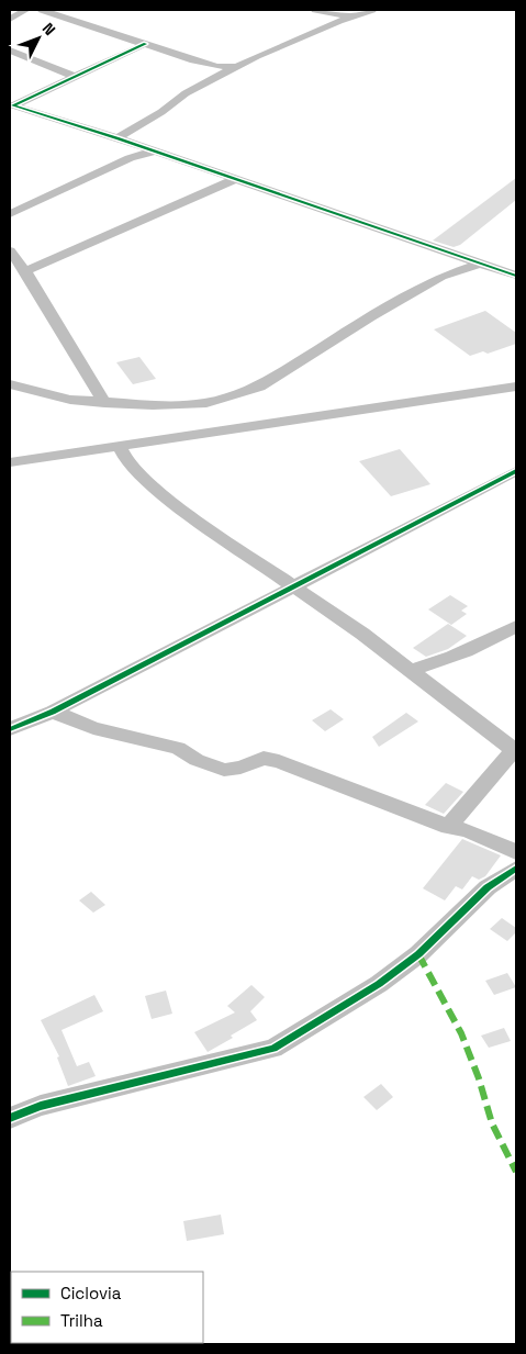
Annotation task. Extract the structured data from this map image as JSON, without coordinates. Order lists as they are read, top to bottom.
{
  "legend": ["Ciclovia", "Trilha"],
  "north": "top right"
}
